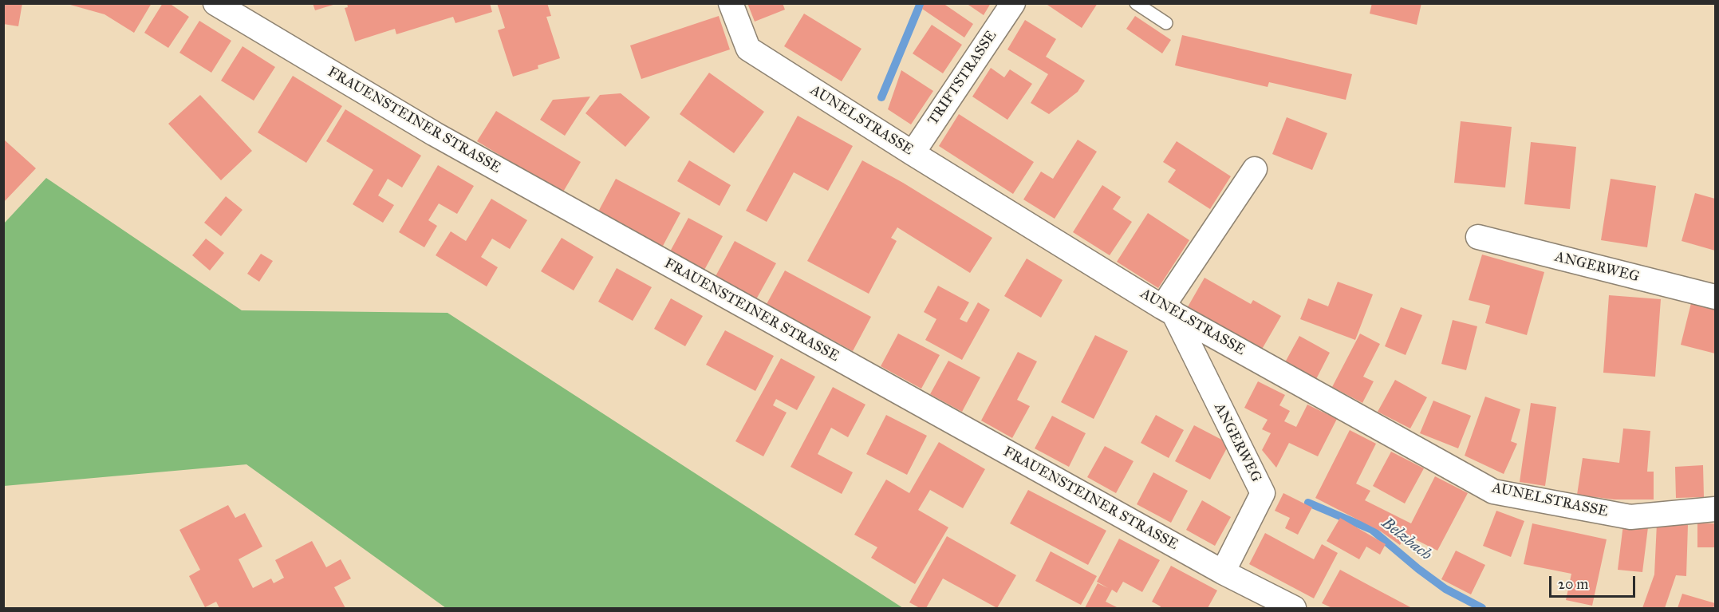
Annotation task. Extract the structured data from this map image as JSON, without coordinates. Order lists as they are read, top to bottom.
{
  "streets": {
    "street": [
      "TRIFTSTRASSE",
      "FRAUENSTEINER STRASSE",
      "AUNELSTRASSE",
      "ANGERWEG"
    ]
  },
  "crossings": [
    ["TRIFTSTRASSE", "AUNELSTRASSE"],
    ["FRAUENSTEINER STRASSE", "ANGERWEG"],
    ["AUNELSTRASSE", "ANGERWEG"]
  ],
  "water": ["Belzbach"],
  "scale_bar": "20 m"
}
